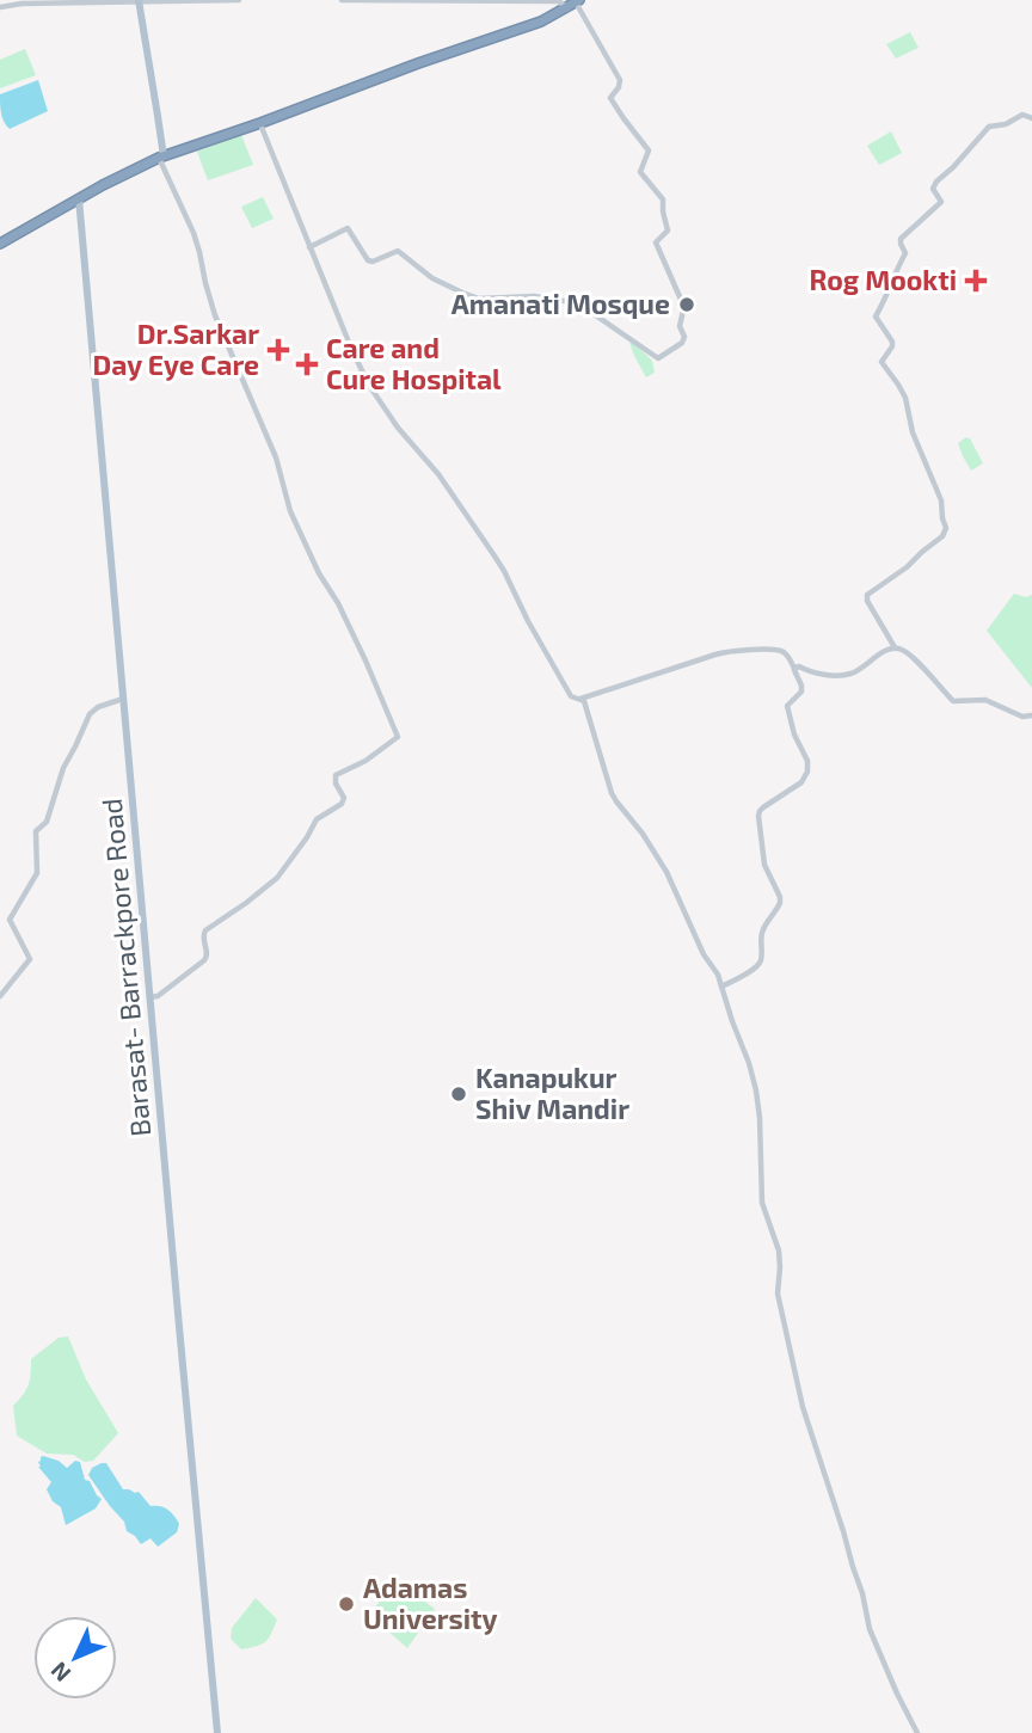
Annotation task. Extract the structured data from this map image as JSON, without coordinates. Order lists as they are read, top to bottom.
{
  "streets": {
    "main road": ["Barasat- Barrackpore Road"]
  },
  "places": {
    "health": ["Rog Mookti", "Dr.Sarkar Day Eye Care", "Care and Cure Hospital"],
    "other": ["Amanati Mosque", "Kanapukur Shiv Mandir", "Adamas University"]
  },
  "north": "bottom left"
}
